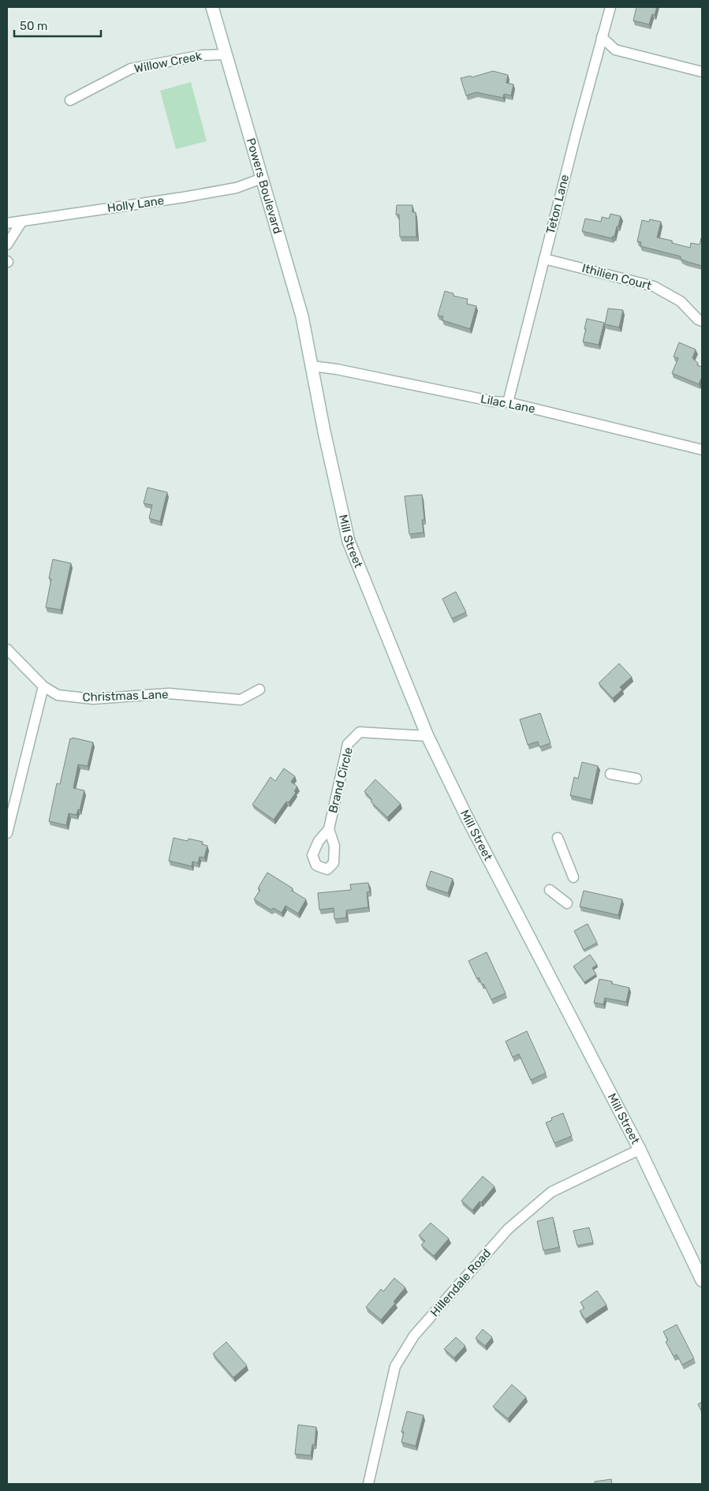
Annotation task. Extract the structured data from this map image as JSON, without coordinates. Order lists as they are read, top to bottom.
{
  "streets": {
    "main road": ["Powers Boulevard", "Mill Street"],
    "street": [
      "Willow Creek",
      "Holly Lane",
      "Teton Lane",
      "Ithilien Court",
      "Lilac Lane",
      "Christmas Lane",
      "Brand Circle",
      "Hillendale Road"
    ]
  },
  "crossings": [
    ["Willow Creek", "Powers Boulevard"],
    ["Powers Boulevard", "Holly Lane"],
    ["Powers Boulevard", "Lilac Lane"],
    ["Powers Boulevard", "Mill Street"],
    ["Teton Lane", "Ithilien Court"],
    ["Teton Lane", "Lilac Lane"],
    ["Lilac Lane", "Mill Street"],
    ["Mill Street", "Brand Circle"],
    ["Mill Street", "Hillendale Road"]
  ],
  "scale_bar": "50 m"
}
